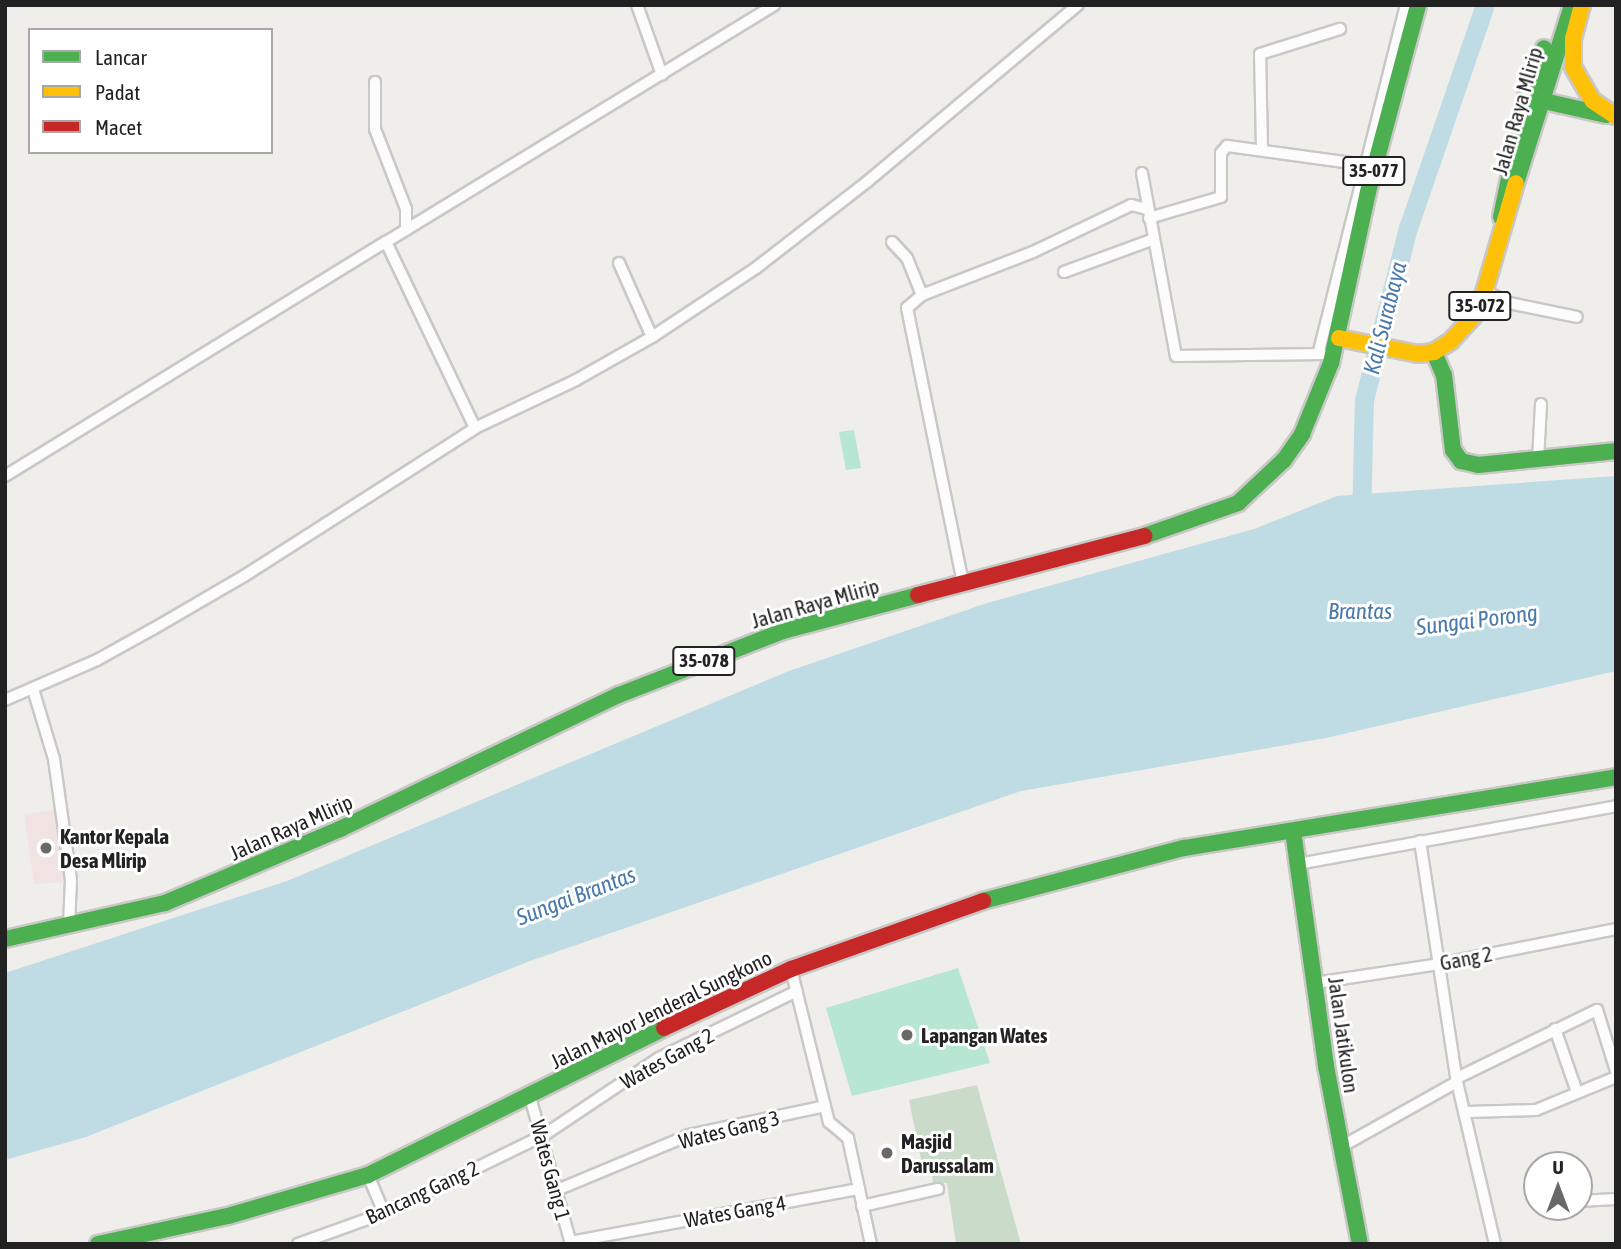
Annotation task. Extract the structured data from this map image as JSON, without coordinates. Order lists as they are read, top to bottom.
{
  "streets": {
    "main road": [
      "Jalan Raya Mlirip",
      "35-077",
      "35-072",
      "35-078",
      "Jalan Mayor Jenderal Sungkono",
      "Jalan Jatikulon"
    ],
    "street": [
      "Gang 2",
      "Wates Gang 2",
      "Wates Gang 3",
      "Wates Gang 1",
      "Bancang Gang 2",
      "Wates Gang 4"
    ]
  },
  "crossings": [
    ["Jalan Raya Mlirip", "35-077"],
    ["Gang 2", "Jalan Jatikulon"],
    ["Jalan Mayor Jenderal Sungkono", "Jalan Jatikulon"],
    ["Jalan Mayor Jenderal Sungkono", "Wates Gang 1"],
    ["Wates Gang 2", "Wates Gang 1"],
    ["Wates Gang 2", "Bancang Gang 2"],
    ["Wates Gang 3", "Wates Gang 1"],
    ["Wates Gang 1", "Bancang Gang 2"],
    ["Wates Gang 1", "Wates Gang 4"]
  ],
  "water": [
    "Kali Surabaya",
    "Brantas",
    "Sungai Porong",
    "Sungai Brantas"
  ],
  "places": ["Kantor Kepala Desa Mlirip", "Lapangan Wates", "Masjid Darussalam"],
  "legend": ["Lancar", "Padat", "Macet"],
  "north": "top"
}
